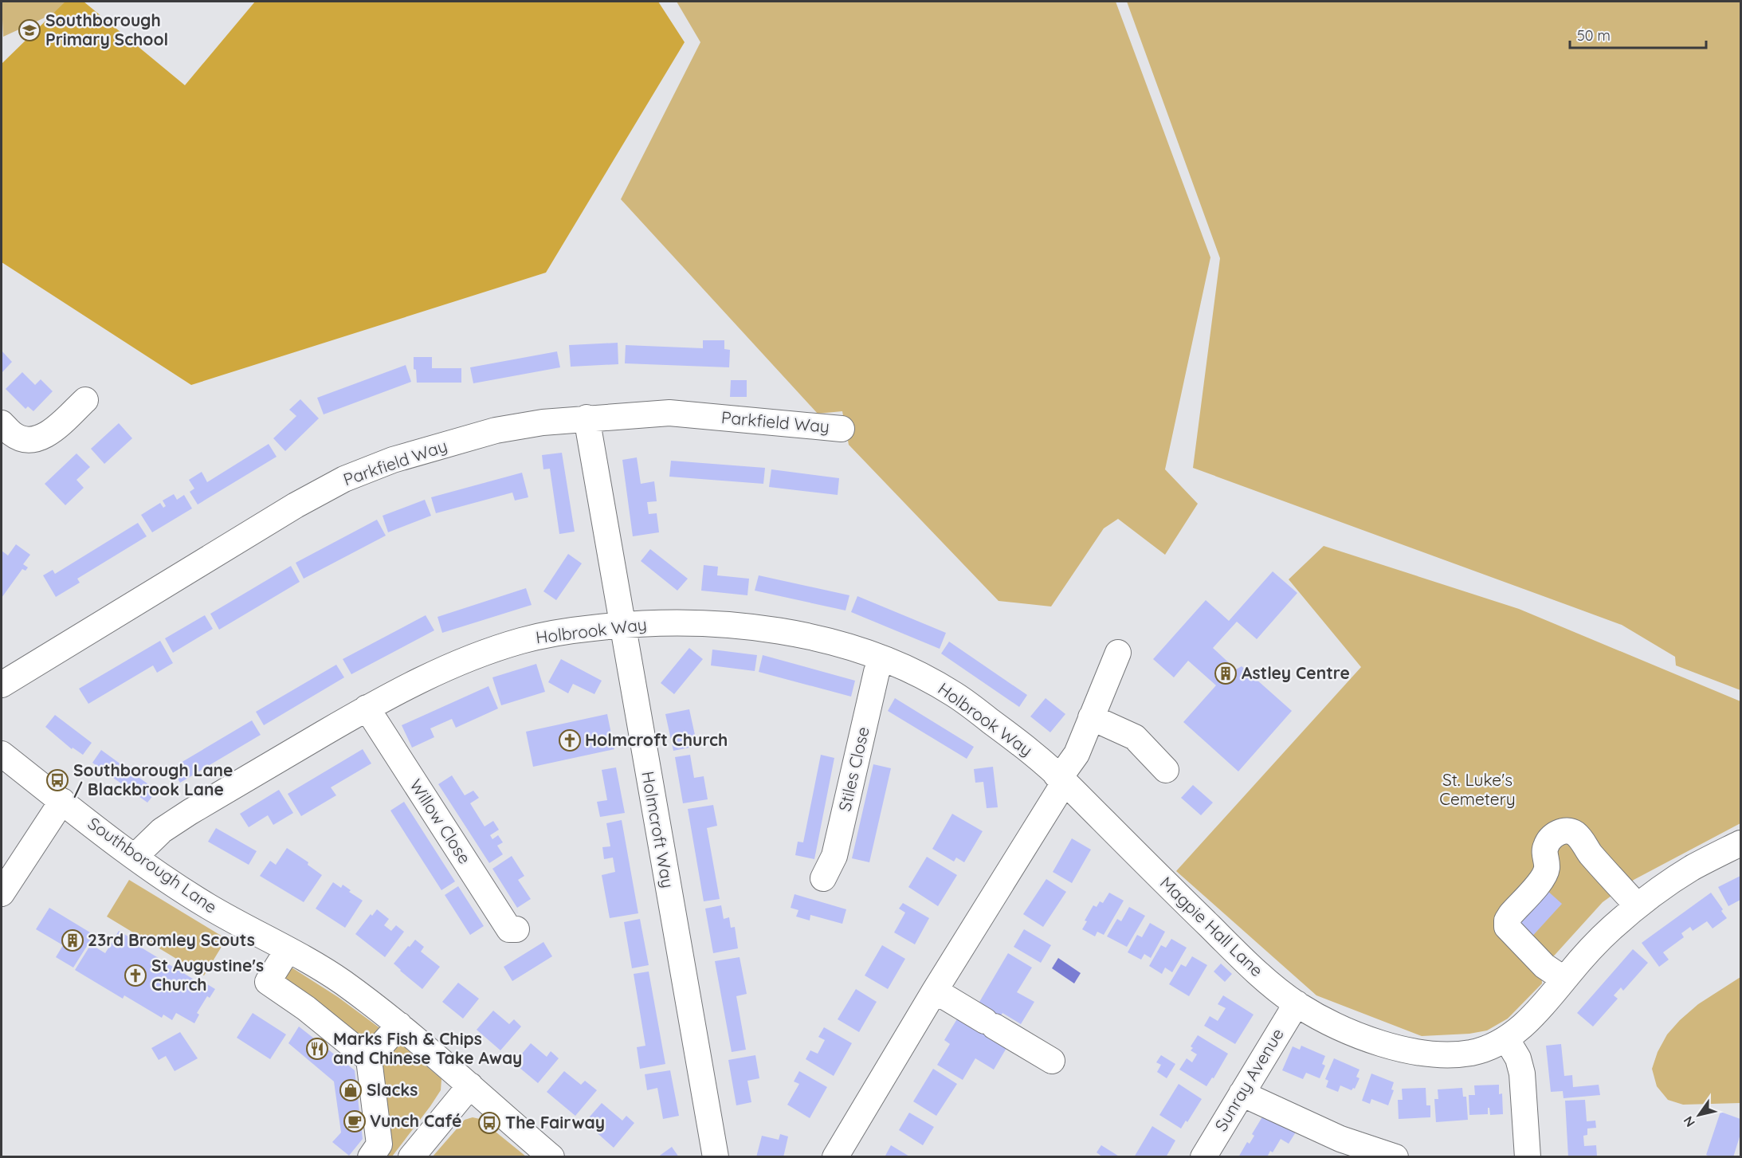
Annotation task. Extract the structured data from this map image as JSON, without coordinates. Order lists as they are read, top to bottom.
{
  "streets": {
    "street": [
      "Parkfield Way",
      "Holbrook Way",
      "Stiles Close",
      "Willow Close",
      "Holmcroft Way",
      "Southborough Lane",
      "Magpie Hall Lane",
      "Sunray Avenue"
    ]
  },
  "crossings": [
    ["Parkfield Way", "Holmcroft Way"],
    ["Holbrook Way", "Stiles Close"],
    ["Holbrook Way", "Willow Close"],
    ["Holbrook Way", "Holmcroft Way"],
    ["Holbrook Way", "Southborough Lane"],
    ["Holbrook Way", "Magpie Hall Lane"],
    ["Magpie Hall Lane", "Sunray Avenue"]
  ],
  "parks": ["St. Luke's Cemetery"],
  "places": {
    "school or university": ["Southborough Primary School"],
    "building": ["Astley Centre", "23rd Bromley Scouts"],
    "church": ["Holmcroft Church", "St Augustine's Church"],
    "bus stop": ["Southborough Lane / Blackbrook Lane", "The Fairway"],
    "restaurant": ["Marks Fish & Chips and Chinese Take Away"],
    "shop": ["Slacks"],
    "cafe": ["Vunch Café"]
  },
  "scale_bar": "50 m",
  "north": "bottom left"
}
